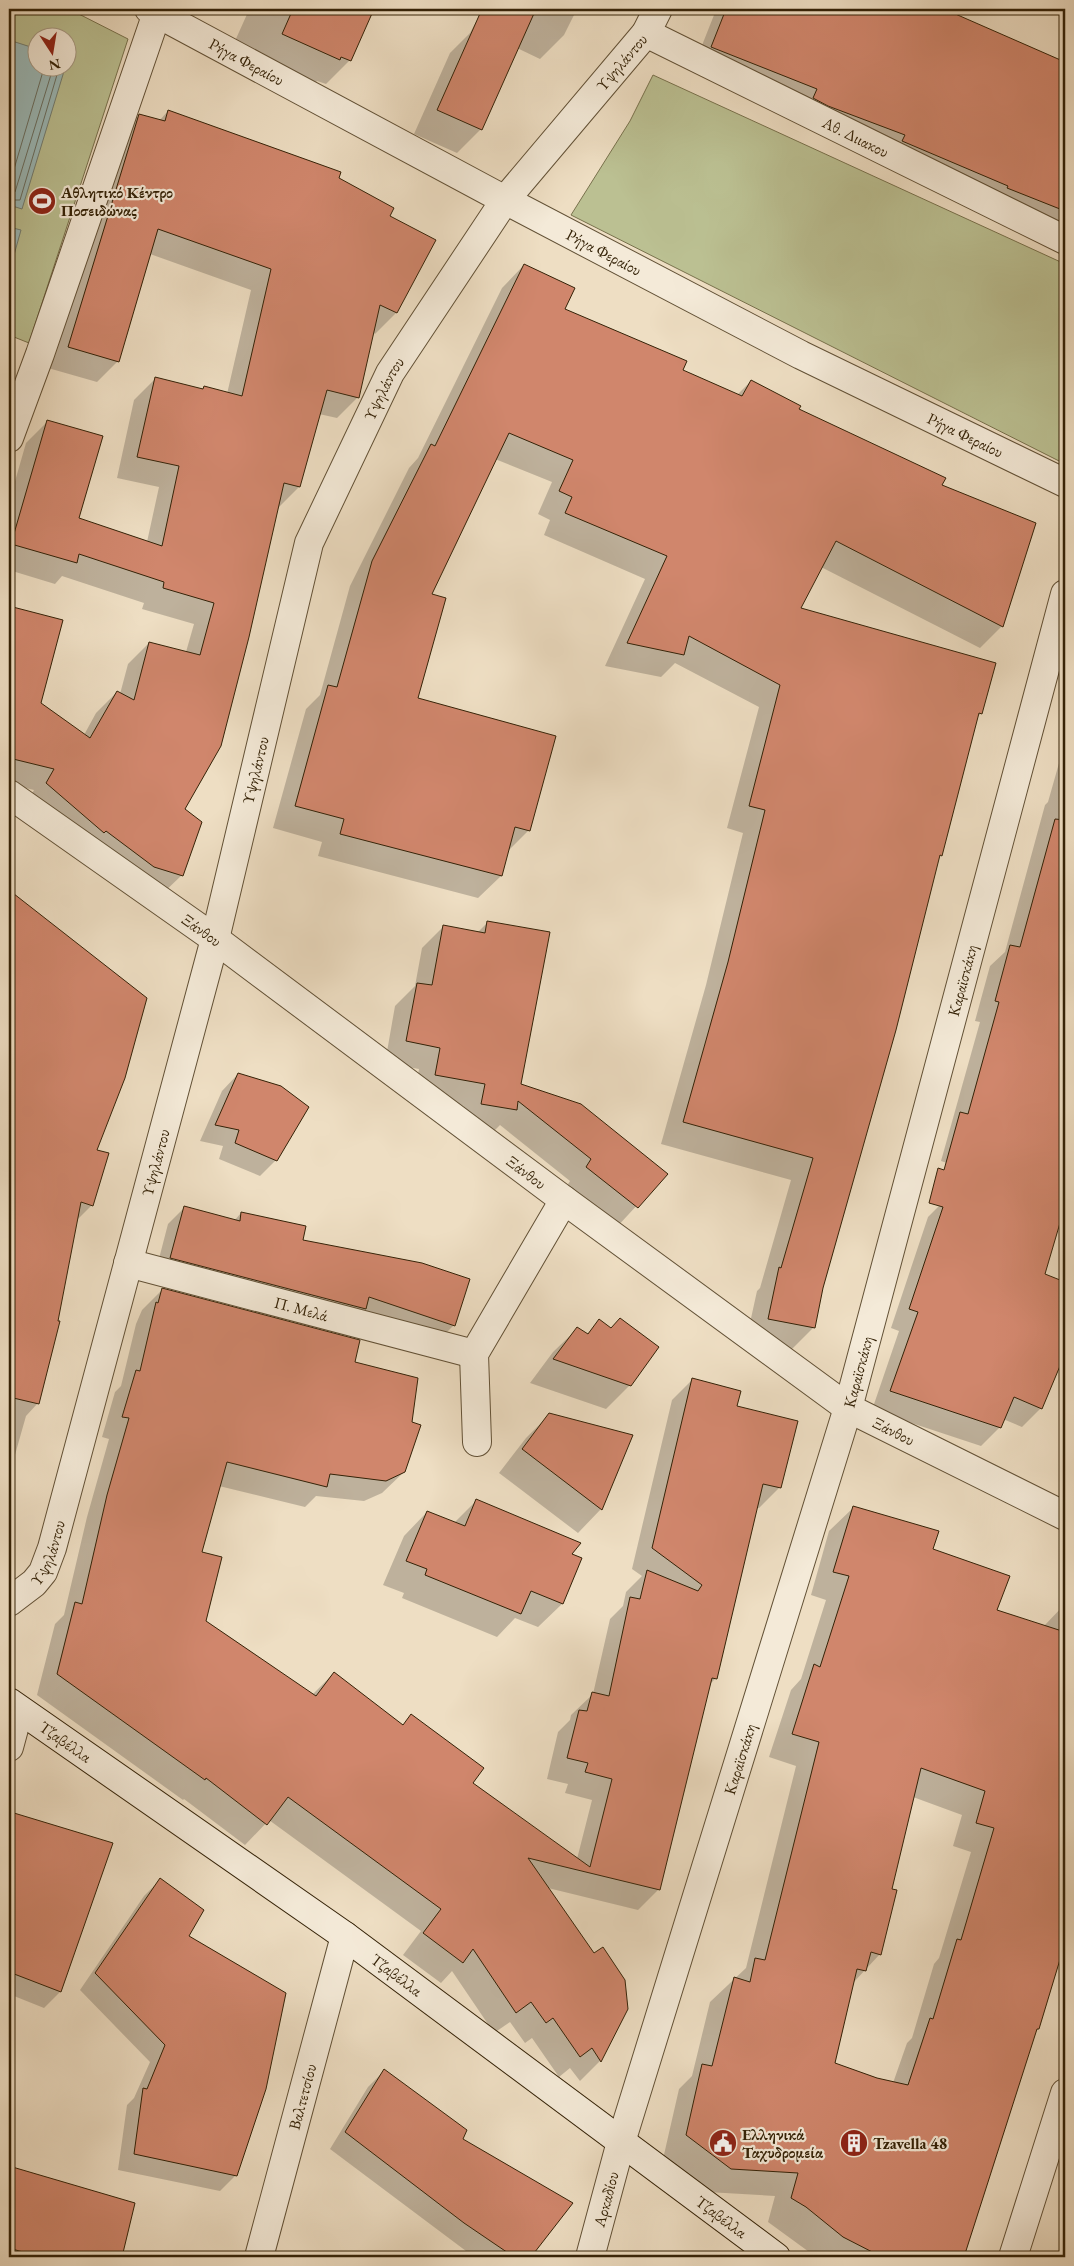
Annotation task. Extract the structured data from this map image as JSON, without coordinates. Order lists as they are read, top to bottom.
{
  "streets": {
    "street": [
      "Ρήγα Φεραίου",
      "Υψηλάντου",
      "Αθ. Διιακου",
      "Ξάνθου",
      "Καραϊσκάκη",
      "Π. Μελά",
      "Τζαβέλλα",
      "Βαλτετσίου",
      "Αρκαδίου"
    ]
  },
  "crossings": [
    ["Ρήγα Φεραίου", "Υψηλάντου"],
    ["Υψηλάντου", "Αθ. Διιακου"],
    ["Υψηλάντου", "Ξάνθου"],
    ["Υψηλάντου", "Π. Μελά"],
    ["Ξάνθου", "Καραϊσκάκη"],
    ["Καραϊσκάκη", "Τζαβέλλα"],
    ["Καραϊσκάκη", "Αρκαδίου"],
    ["Τζαβέλλα", "Βαλτετσίου"],
    ["Τζαβέλλα", "Αρκαδίου"]
  ],
  "places": {
    "sports": ["Αθλητικό Κέντρο Ποσειδώνας"],
    "public building": ["Ελληνικά Ταχυδρομεία"],
    "building": ["Tzavella 48"]
  },
  "north": "bottom"
}
